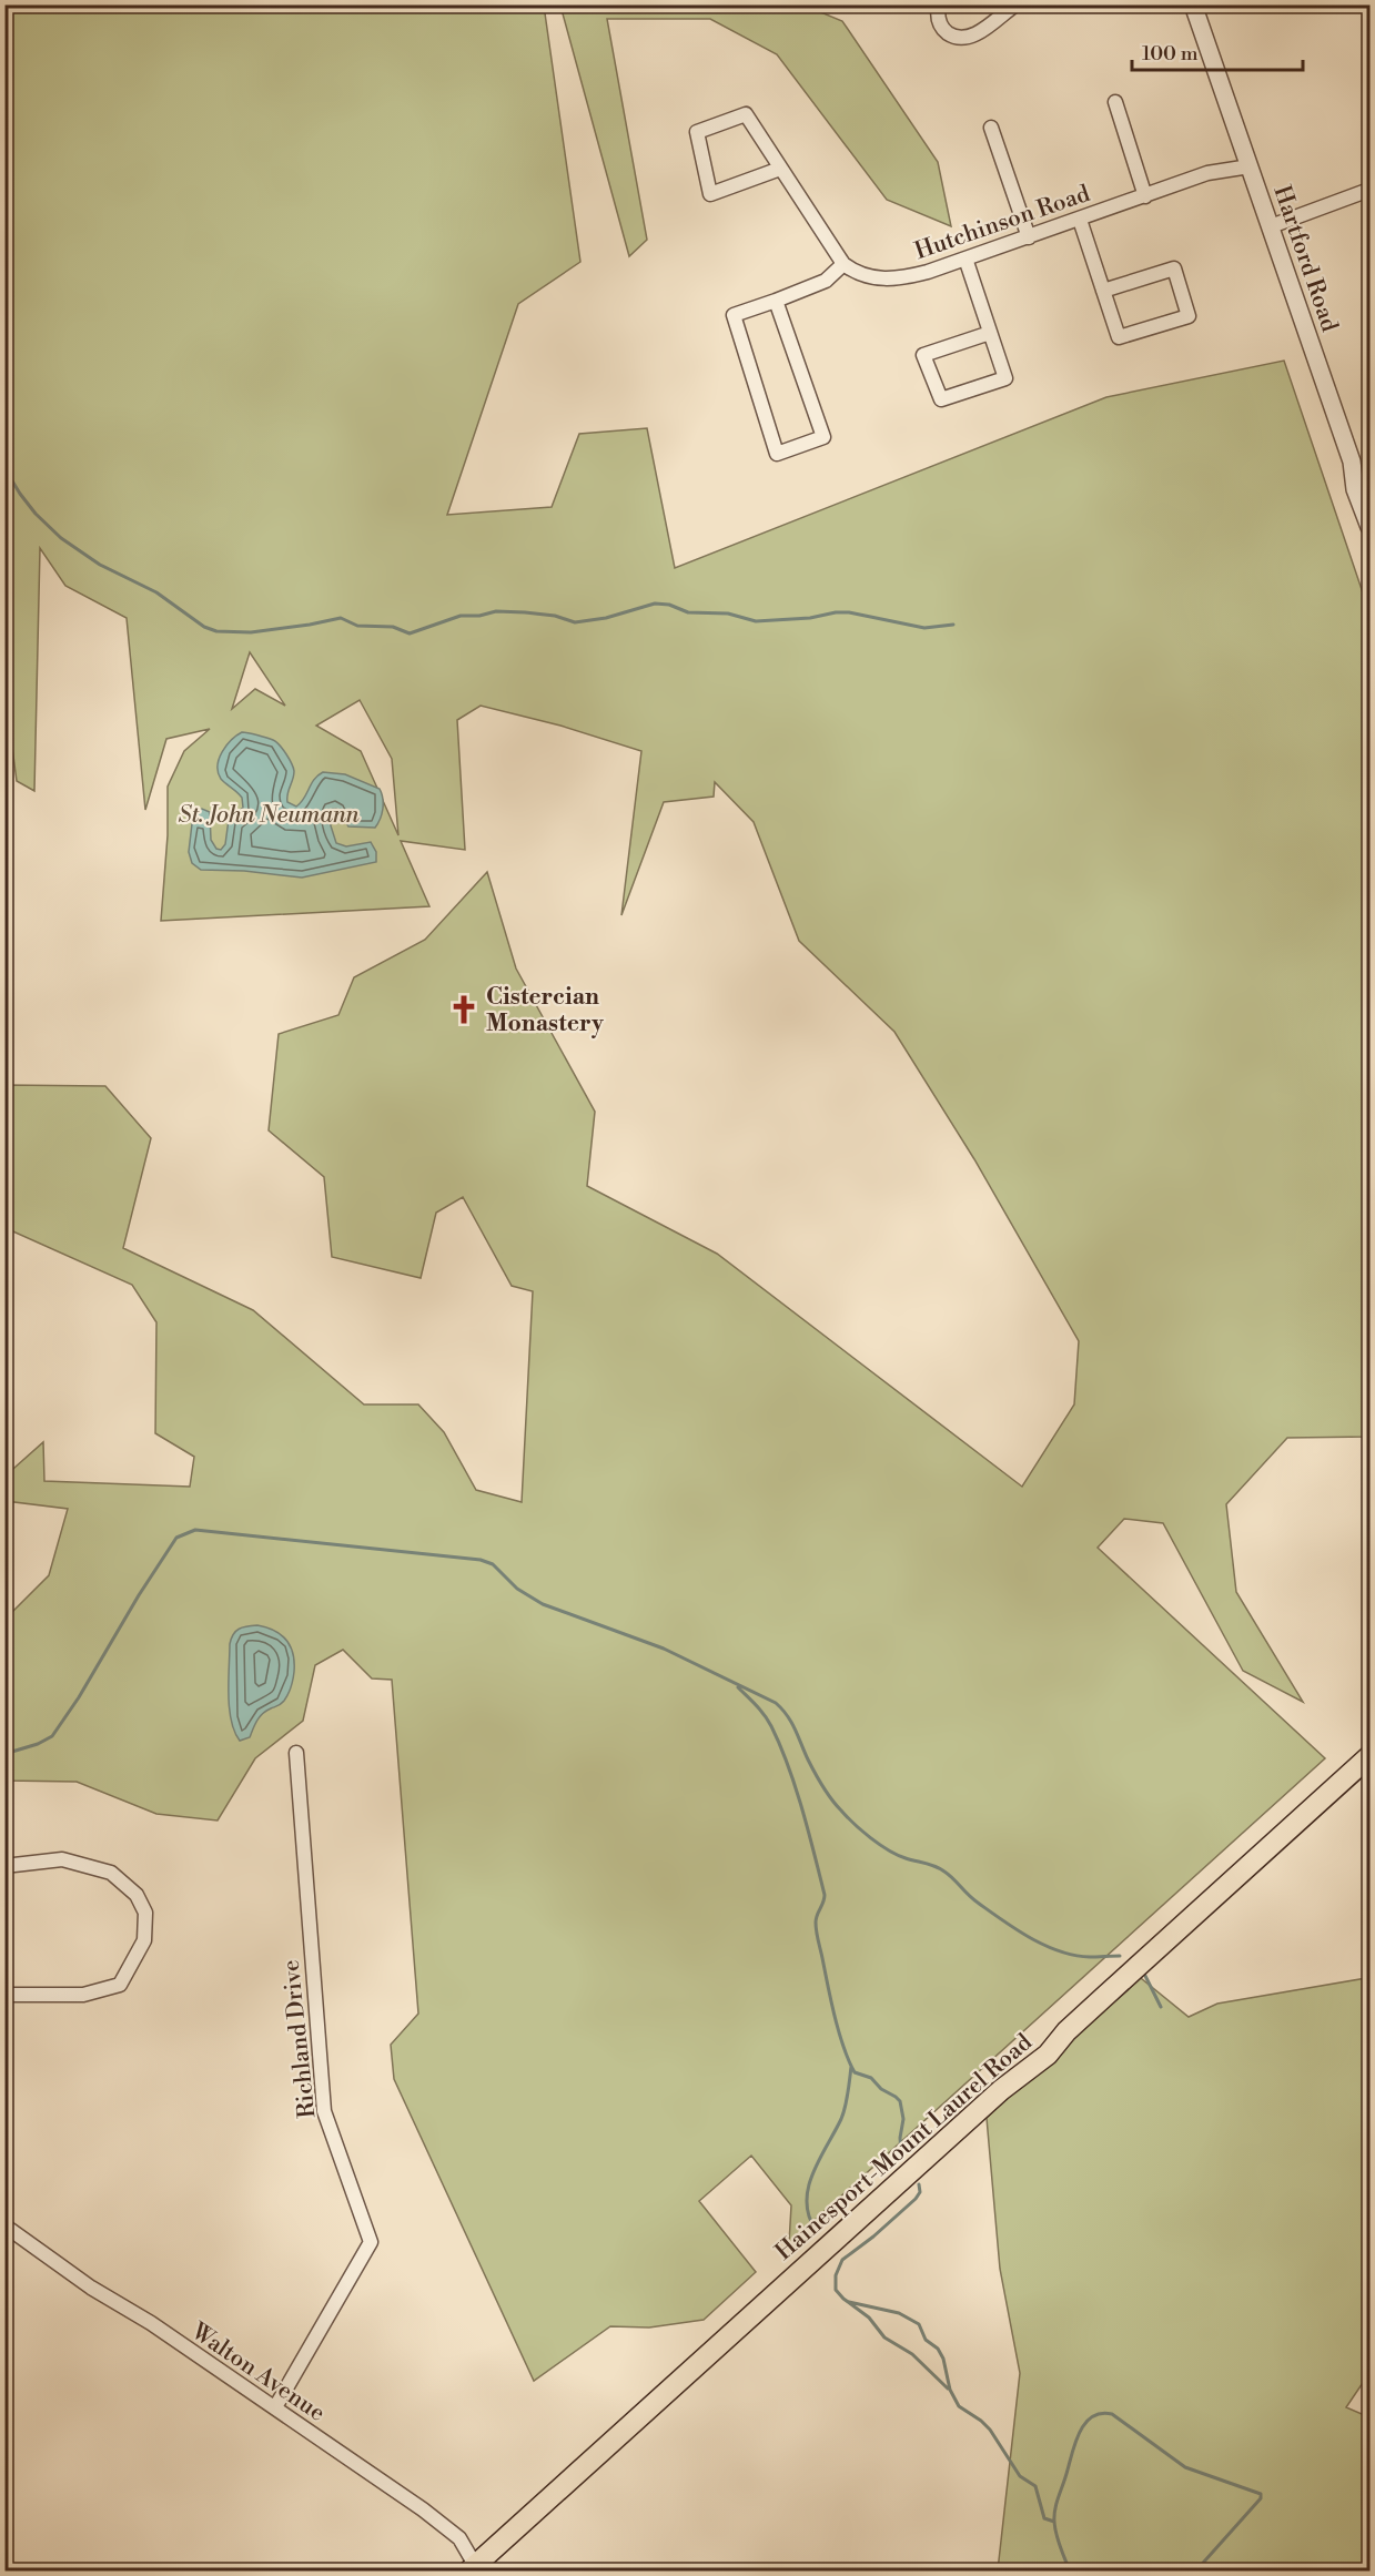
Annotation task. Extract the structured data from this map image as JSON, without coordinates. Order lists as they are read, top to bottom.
{
  "streets": {
    "main road": ["Hainesport-Mount Laurel Road"],
    "street": [
      "Hutchinson Road",
      "Hartford Road",
      "Richland Drive",
      "Walton Avenue"
    ]
  },
  "crossings": [
    ["Hutchinson Road", "Hartford Road"],
    ["Richland Drive", "Walton Avenue"],
    ["Hainesport-Mount Laurel Road", "Walton Avenue"]
  ],
  "parks": ["St. John Neumann"],
  "places": {
    "church": ["Cistercian Monastery"]
  },
  "scale_bar": "100 m"
}
